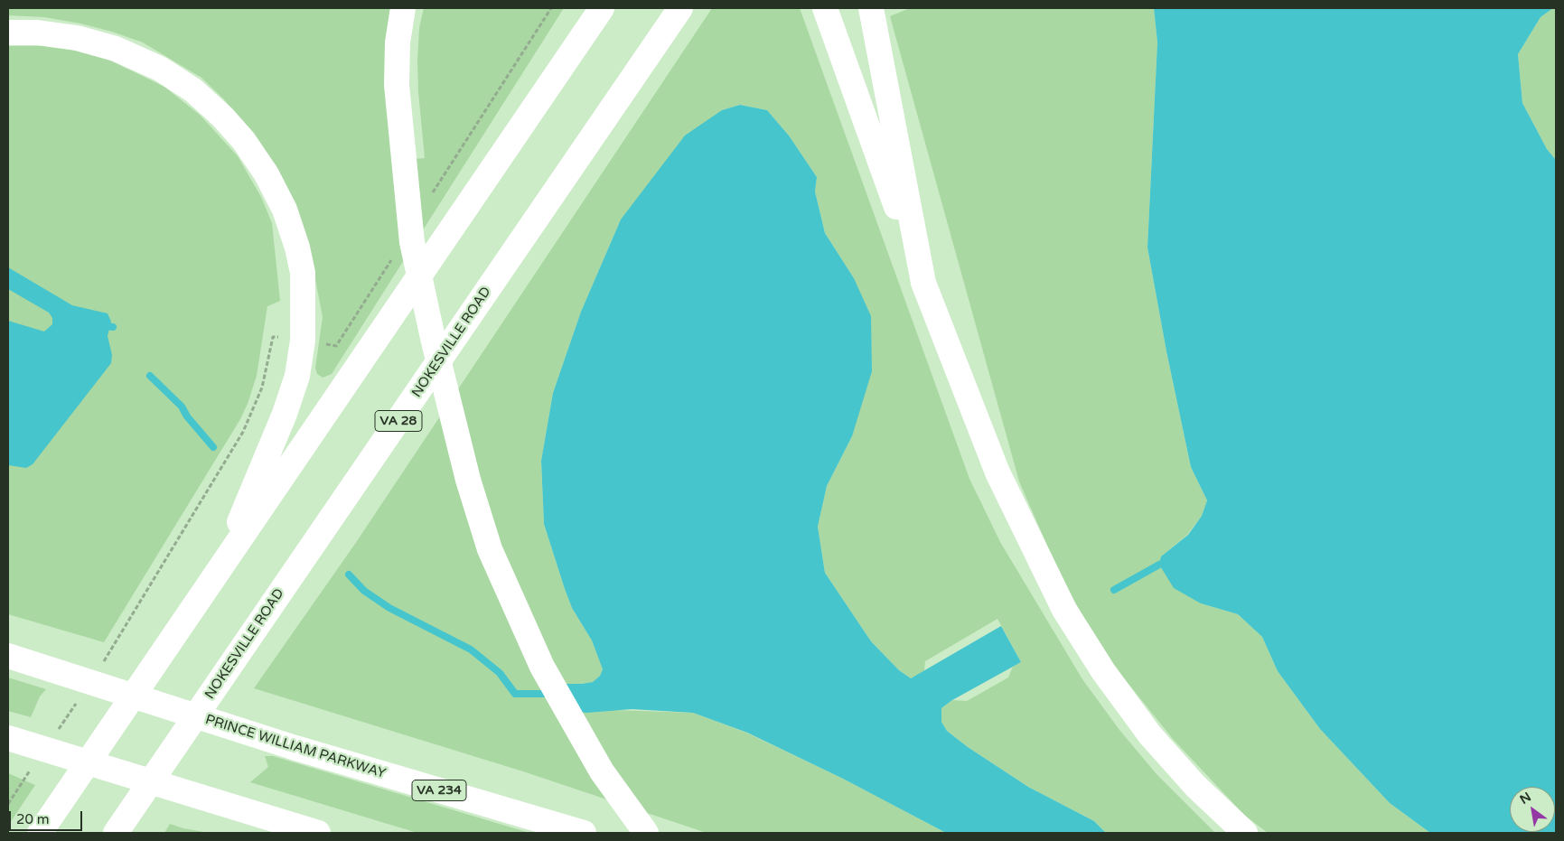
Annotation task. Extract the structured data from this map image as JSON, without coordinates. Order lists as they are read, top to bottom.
{
  "streets": {
    "highway": [
      "NOKESVILLE ROAD",
      "VA 28",
      "PRINCE WILLIAM PARKWAY",
      "VA 234"
    ]
  },
  "scale_bar": "20 m",
  "north": "top left"
}
